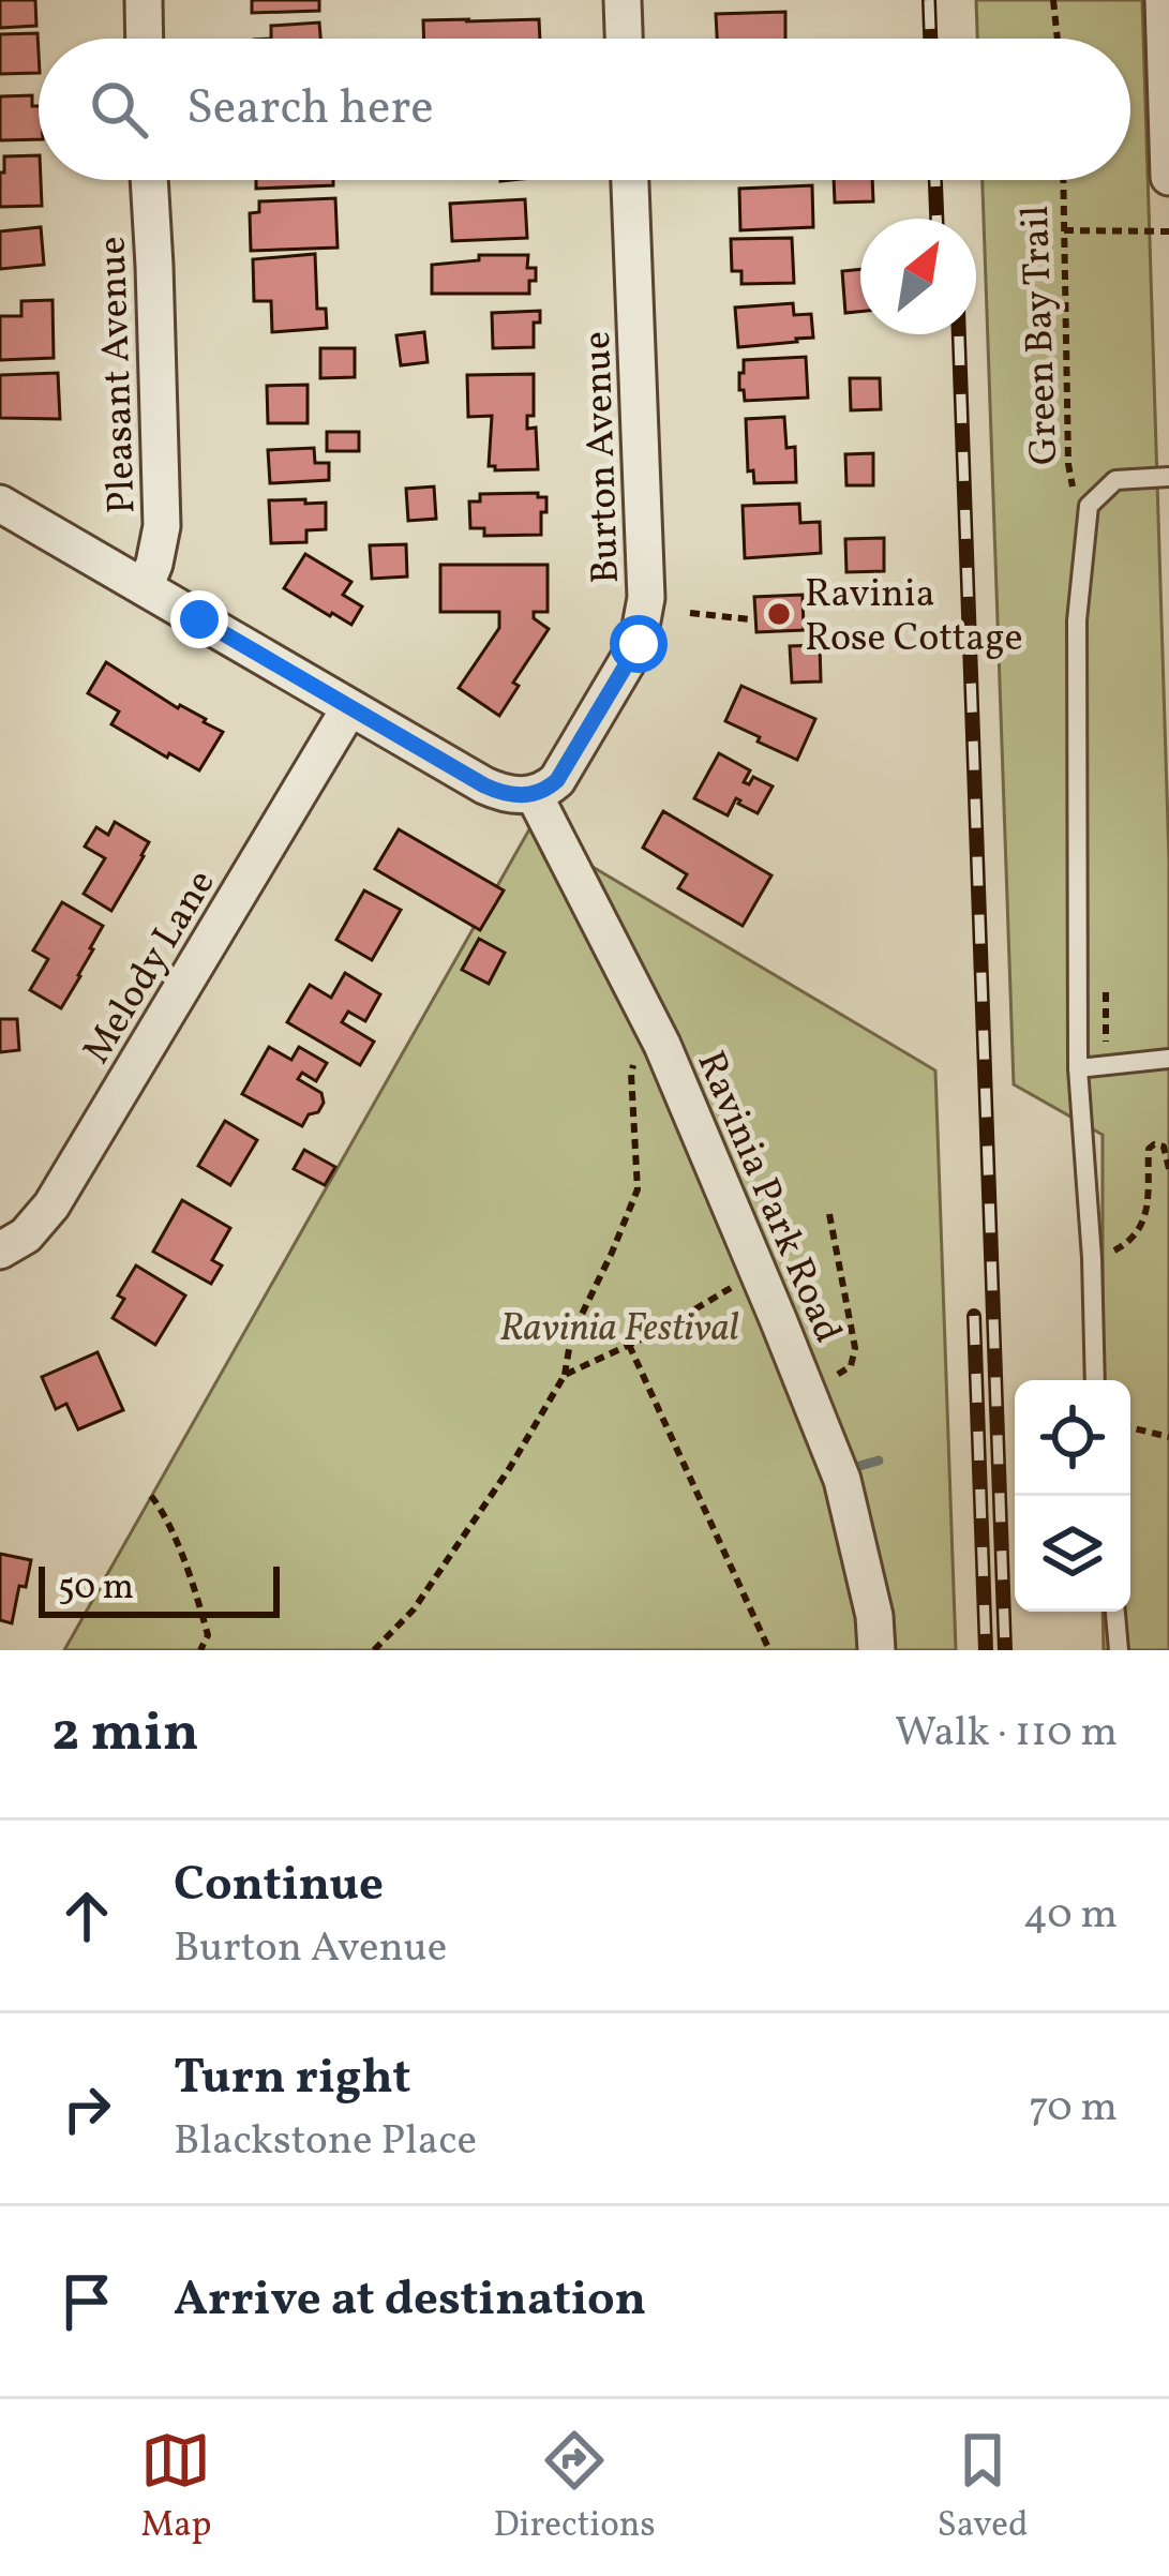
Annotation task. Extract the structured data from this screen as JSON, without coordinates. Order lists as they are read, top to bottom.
{
  "streets": {
    "street": [
      "Pleasant Avenue",
      "Burton Avenue",
      "Melody Lane",
      "Ravinia Park Road"
    ],
    "path": ["Green Bay Trail"]
  },
  "crossings": [
    ["Burton Avenue", "Ravinia Park Road"]
  ],
  "parks": ["Ravinia Festival"],
  "places": ["Ravinia Rose Cottage"],
  "scale_bar": "50 m",
  "north": "top right",
  "page": {
    "search": "Search here",
    "scale": "50 m",
    "heading": ["2 min", "Walk · 110 m"],
    "list": [
      ["Continue", "Burton Avenue", "40 m"],
      ["Turn right", "Blackstone Place", "70 m"],
      "Arrive at destination"
    ],
    "nav": ["Map", "Directions", "Saved"]
  }
}
